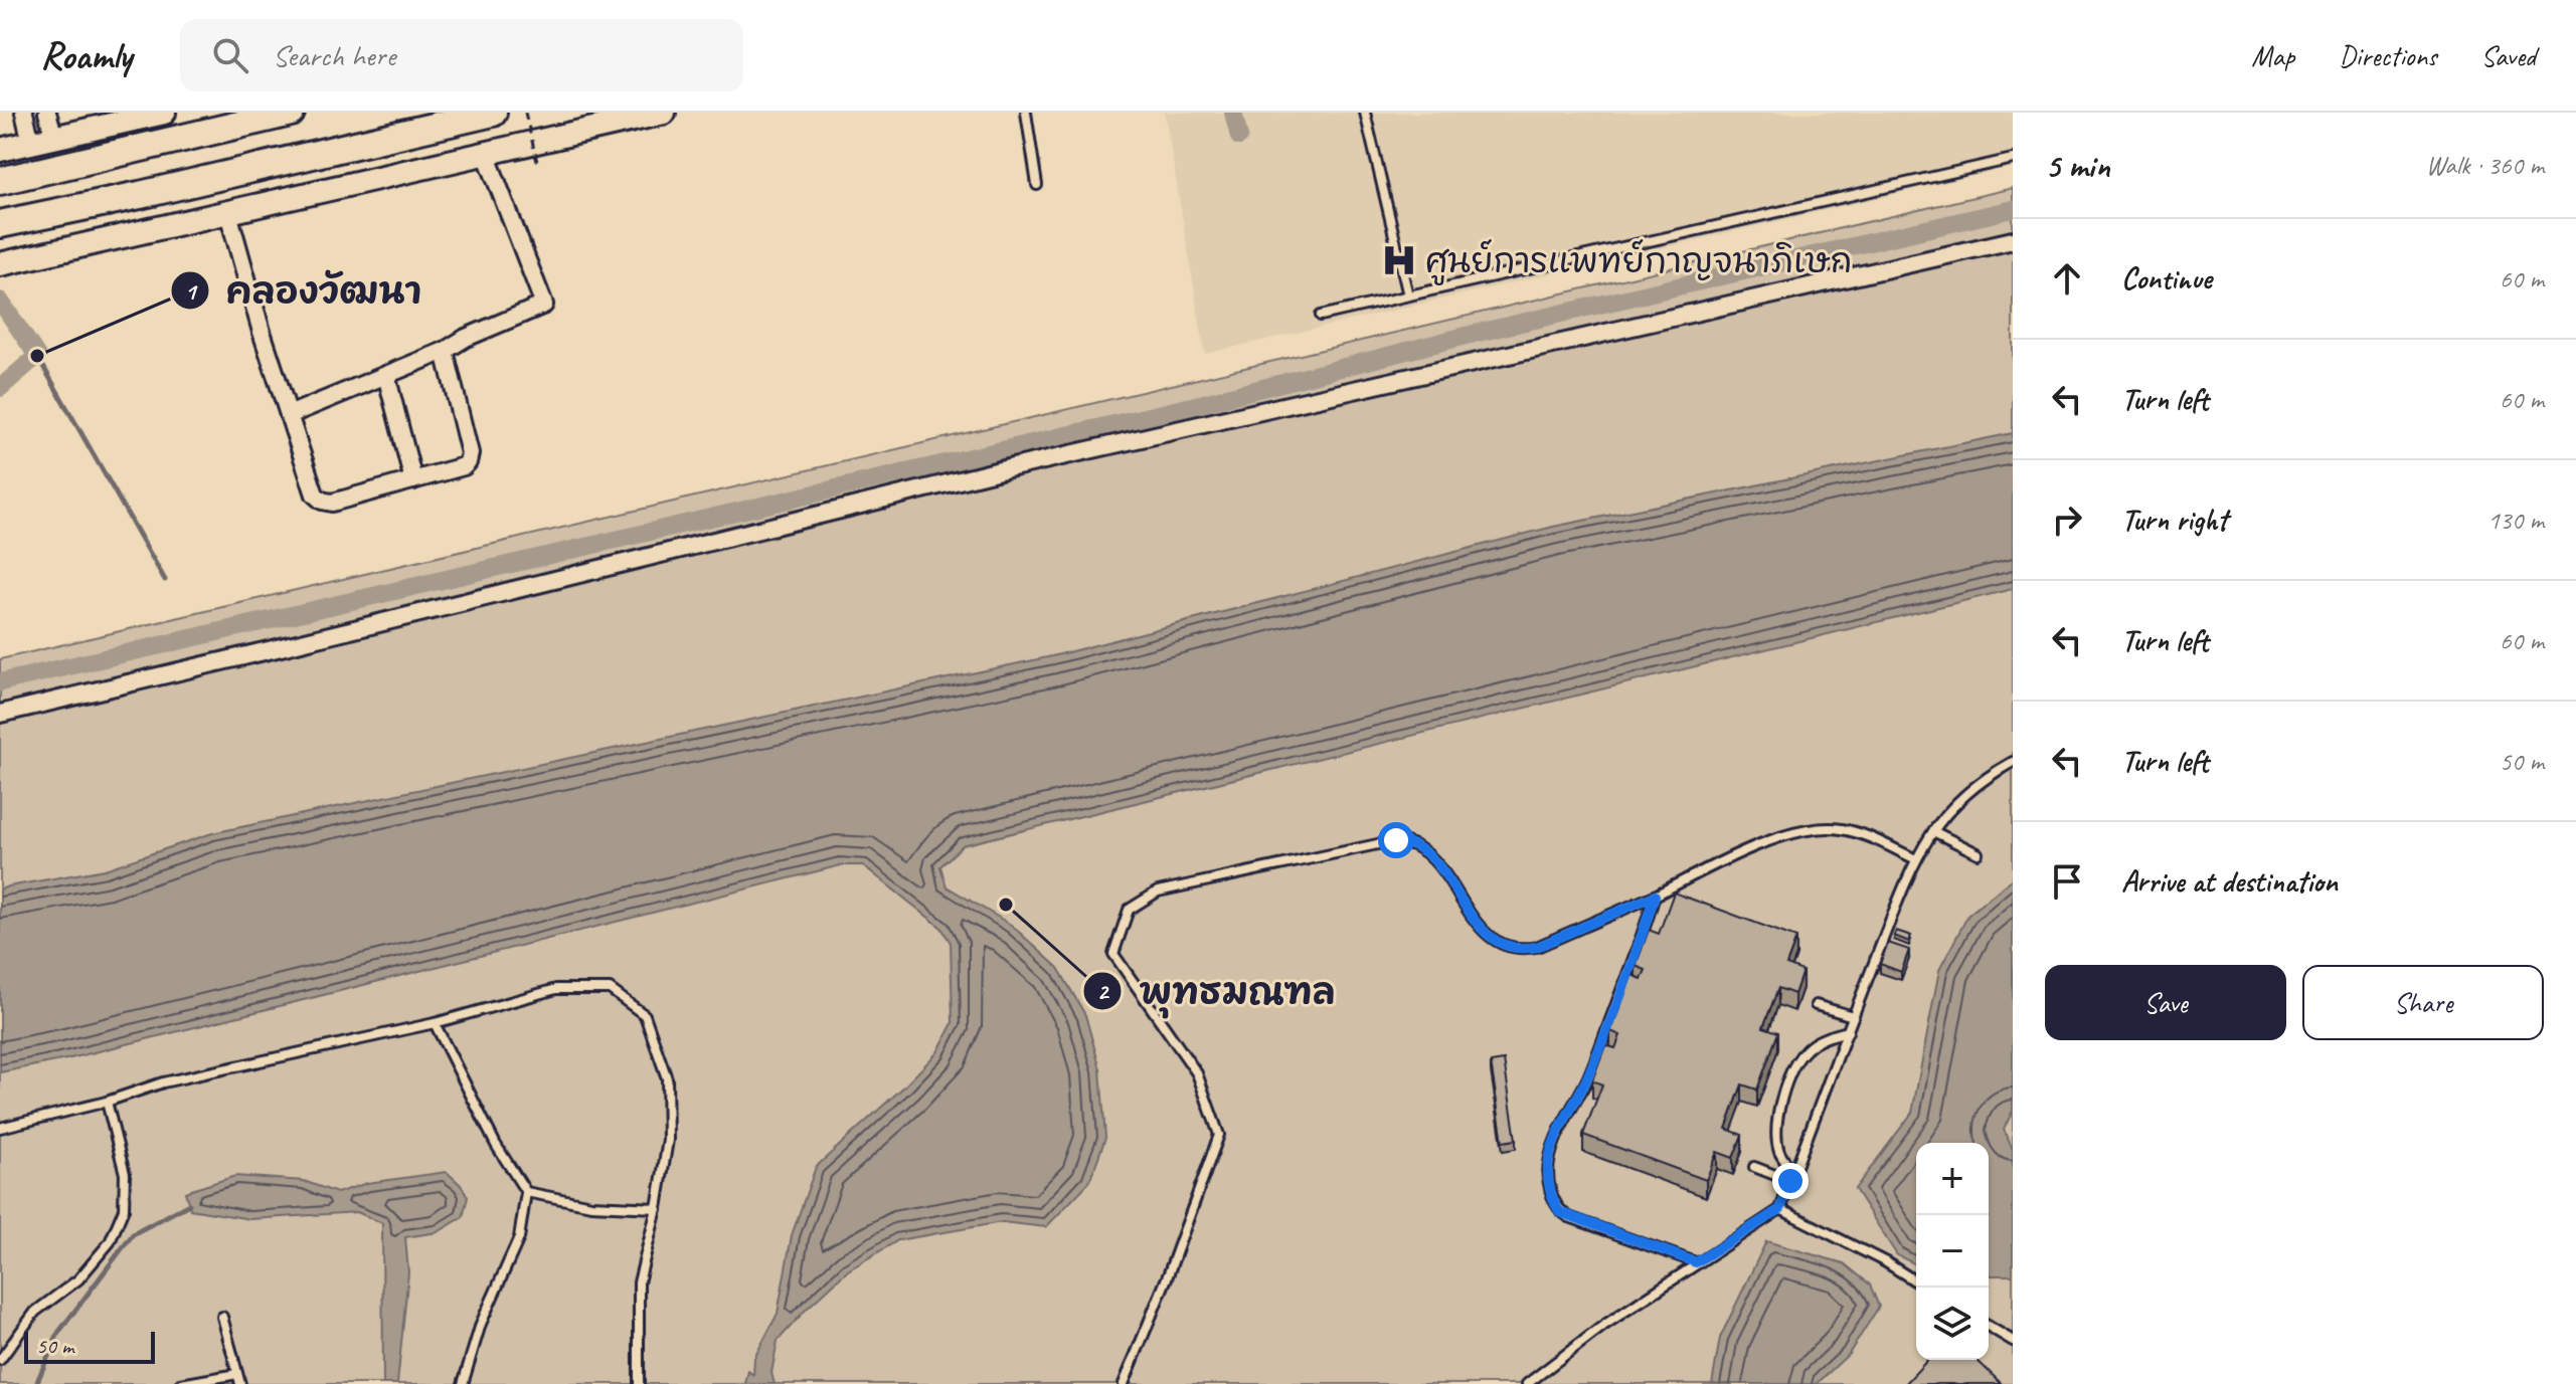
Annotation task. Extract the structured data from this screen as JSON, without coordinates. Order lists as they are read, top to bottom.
{
  "places": {
    "hospital": ["ศูนย์การแพทย์กาญจนาภิเษก"],
    "other": ["คลองวัฒนา", "พุทธมณฑล"]
  },
  "scale_bar": "50 m",
  "page": {
    "header": "Roamly",
    "search": "Search here",
    "nav": ["Map", "Directions", "Saved"],
    "heading": ["5 min", "Walk · 360 m"],
    "list": [
      ["Continue", "60 m"],
      ["Turn left", "60 m"],
      ["Turn right", "130 m"],
      ["Turn left", "60 m"],
      ["Turn left", "50 m"],
      "Arrive at destination"
    ],
    "buttons": ["Save", "Share"],
    "map_buttons": ["+", "−"],
    "scale": "50 m"
  }
}
